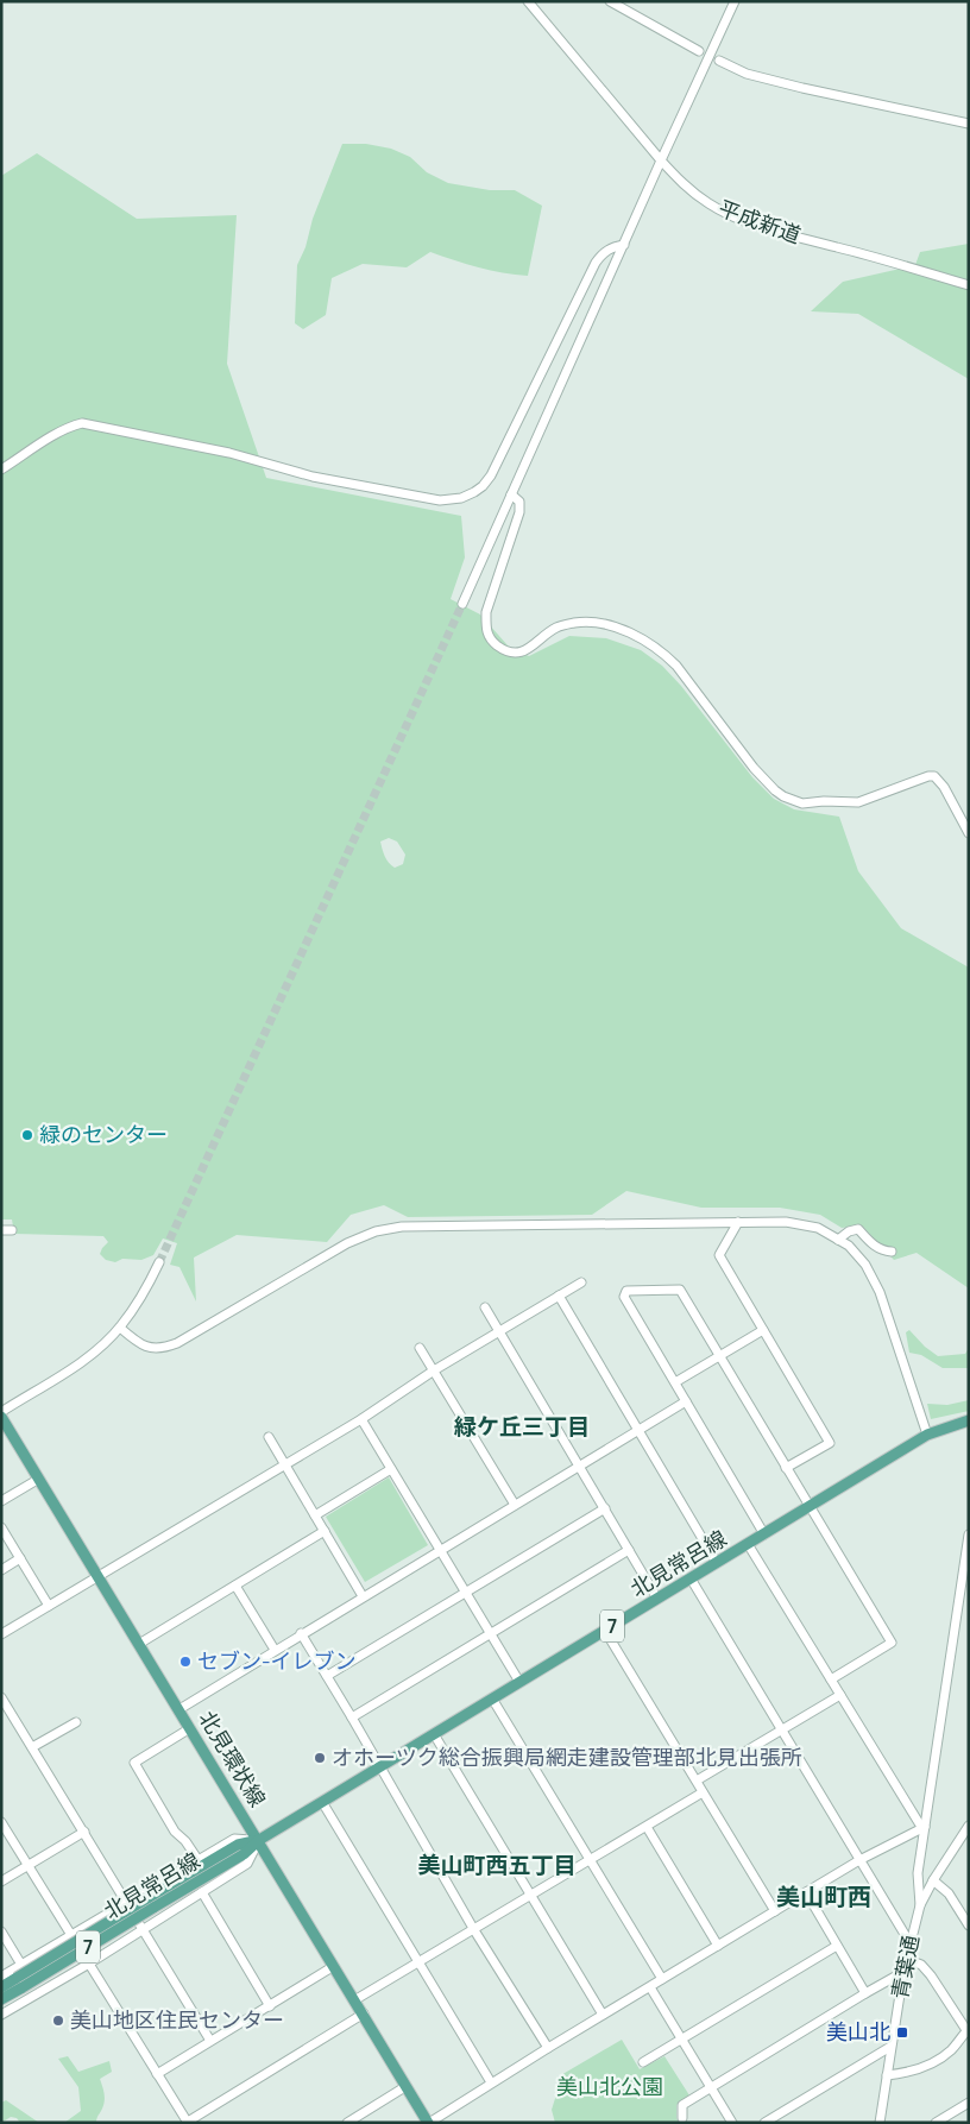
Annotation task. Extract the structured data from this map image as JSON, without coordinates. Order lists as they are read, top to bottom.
{
  "streets": {
    "main road": ["北見常呂線", "7", "北見環状線"],
    "street": ["平成新道", "青葉通"]
  },
  "crossings": [
    ["北見常呂線", "北見環状線"]
  ],
  "districts": ["緑ケ丘三丁目", "美山町西五丁目", "美山町西"],
  "parks": ["美山北公園"],
  "places": {
    "other": [
      "緑のセンター",
      "セブン-イレブン",
      "オホーツク総合振興局網走建設管理部北見出張所",
      "美山地区住民センター"
    ],
    "transit": ["美山北"]
  }
}
